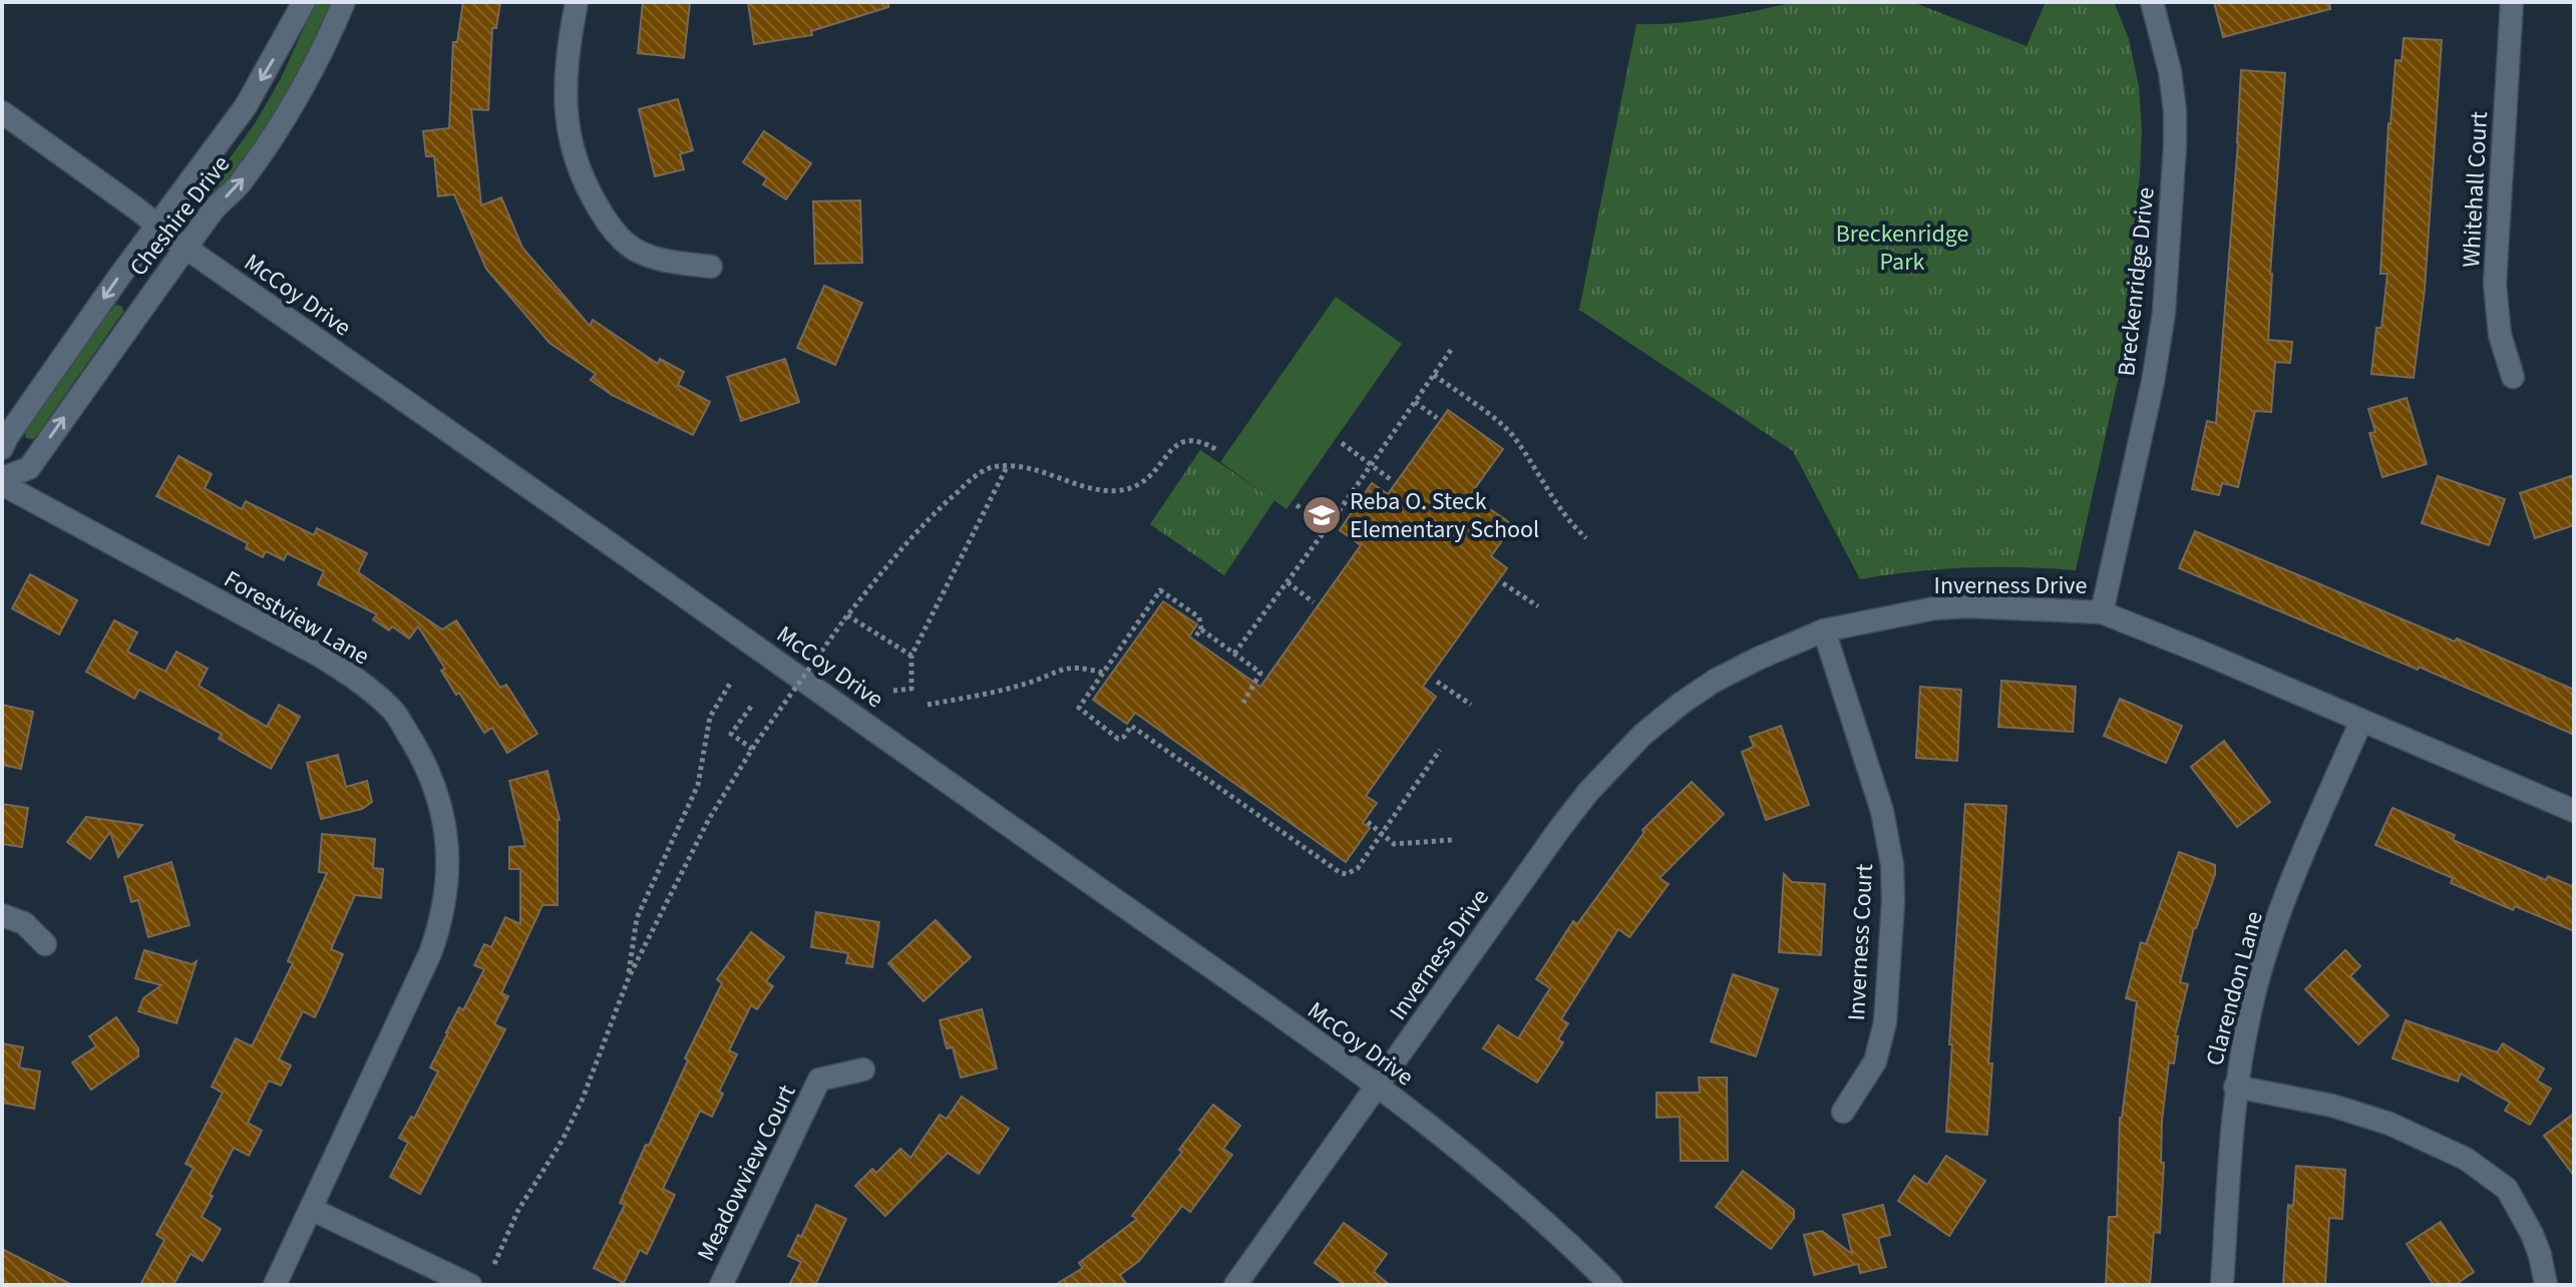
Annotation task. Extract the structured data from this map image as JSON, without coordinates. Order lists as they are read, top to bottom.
{
  "streets": {
    "street": [
      "Whitehall Court",
      "Cheshire Drive",
      "Breckenridge Drive",
      "McCoy Drive",
      "Inverness Drive",
      "Forestview Lane",
      "Inverness Court",
      "Clarendon Lane",
      "Meadowview Court"
    ]
  },
  "crossings": [
    ["Cheshire Drive", "McCoy Drive"],
    ["Breckenridge Drive", "Inverness Drive"],
    ["McCoy Drive", "Inverness Drive"],
    ["Inverness Drive", "Inverness Court"],
    ["Inverness Drive", "Clarendon Lane"]
  ],
  "parks": ["Breckenridge Park"],
  "places": {
    "school or university": ["Reba O. Steck Elementary School"]
  }
}
